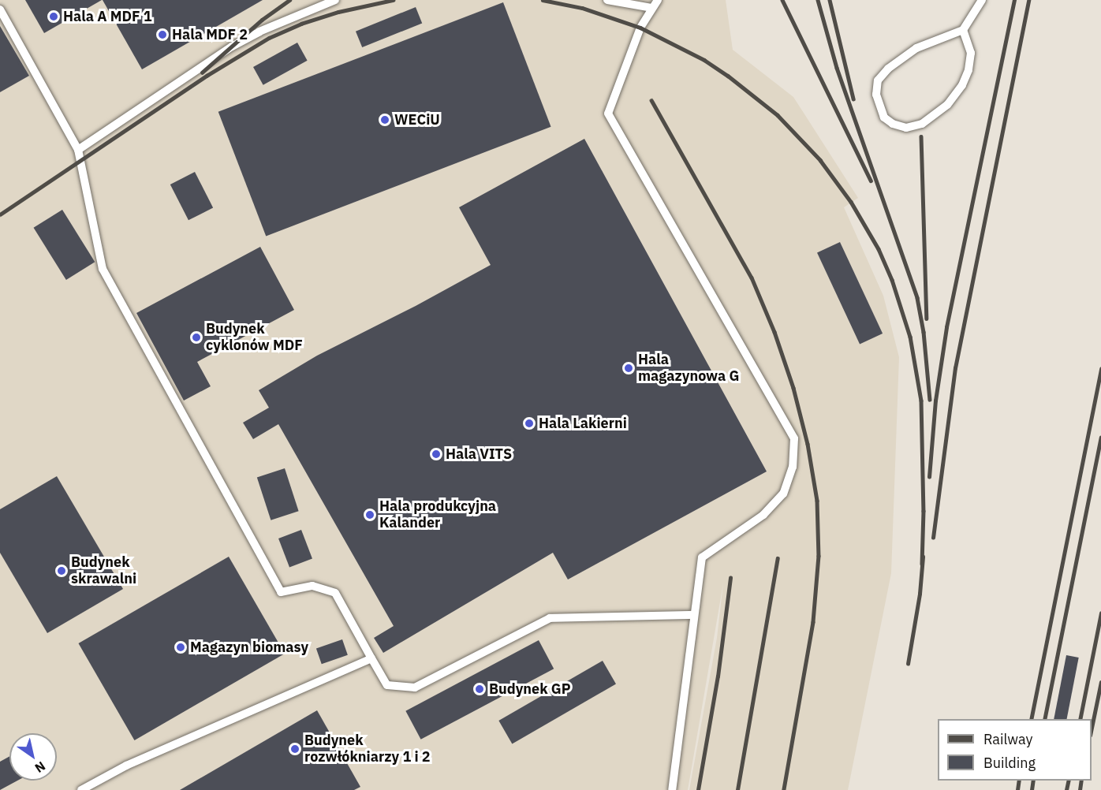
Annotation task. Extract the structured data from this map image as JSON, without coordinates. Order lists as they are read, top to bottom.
{
  "places": [
    "Hala A MDF 1",
    "Hala MDF 2",
    "WECiU",
    "Budynek cyklonów MDF",
    "Hala magazynowa G",
    "Hala Lakierni",
    "Hala VITS",
    "Hala produkcyjna Kalander",
    "Budynek skrawalni",
    "Magazyn biomasy",
    "Budynek GP",
    "Budynek rozwłókniarzy 1 i 2"
  ],
  "legend": ["Railway", "Building"],
  "north": "bottom right"
}
